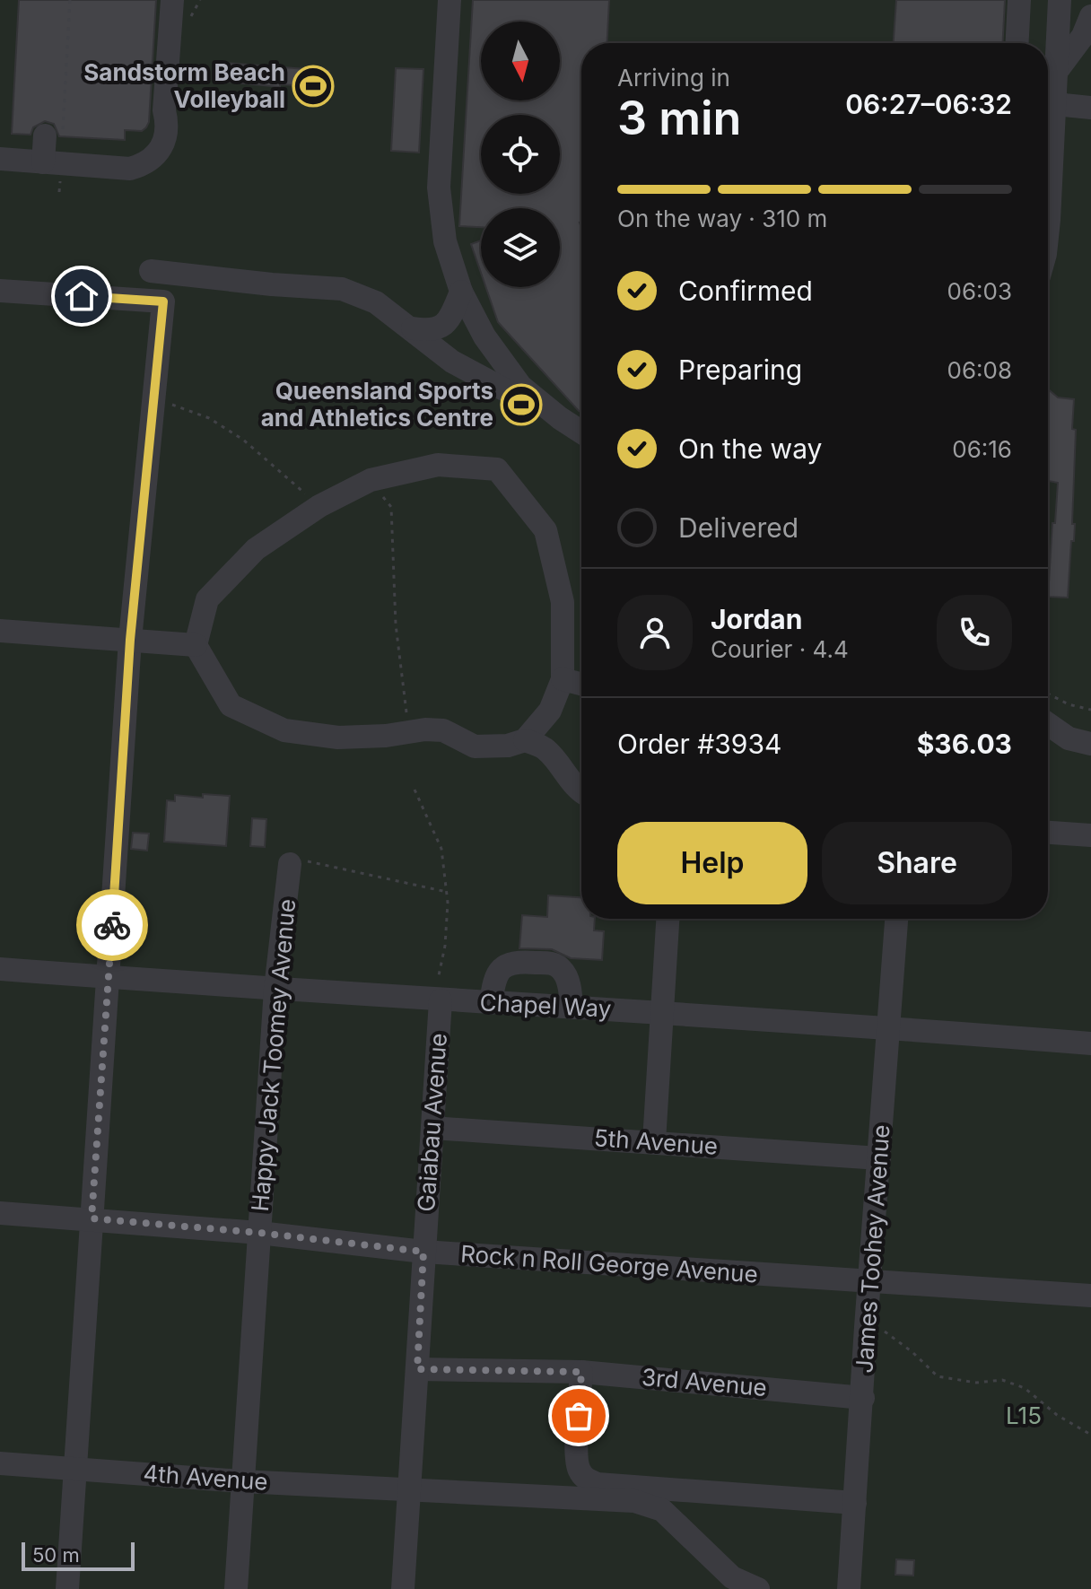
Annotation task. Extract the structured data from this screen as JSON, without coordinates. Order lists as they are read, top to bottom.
{
  "streets": {
    "street": [
      "Chapel Way",
      "Happy Jack Toomey Avenue",
      "Gaiabau Avenue",
      "5th Avenue",
      "James Toohey Avenue",
      "Rock n Roll George Avenue",
      "3rd Avenue",
      "4th Avenue"
    ]
  },
  "crossings": [
    ["Chapel Way", "Happy Jack Toomey Avenue"],
    ["Chapel Way", "Gaiabau Avenue"],
    ["Chapel Way", "James Toohey Avenue"],
    ["Happy Jack Toomey Avenue", "Rock n Roll George Avenue"],
    ["Happy Jack Toomey Avenue", "4th Avenue"],
    ["Gaiabau Avenue", "5th Avenue"],
    ["Gaiabau Avenue", "Rock n Roll George Avenue"],
    ["Gaiabau Avenue", "3rd Avenue"],
    ["Gaiabau Avenue", "4th Avenue"],
    ["5th Avenue", "James Toohey Avenue"],
    ["James Toohey Avenue", "Rock n Roll George Avenue"],
    ["James Toohey Avenue", "3rd Avenue"]
  ],
  "parks": ["L15"],
  "places": {
    "sports": ["Sandstorm Beach Volleyball", "Queensland Sports and Athletics Centre"]
  },
  "scale_bar": "50 m",
  "north": "bottom",
  "page": {
    "heading": ["3 min", "Arriving in", "06:27–06:32"],
    "panel": [
      "Jordan",
      "Courier · 4.4",
      "Order #3934",
      "$36.03"
    ],
    "bar": "On the way · 310 m",
    "list": [
      ["Confirmed", "06:03"],
      ["Preparing", "06:08"],
      ["On the way", "06:16"],
      "Delivered"
    ],
    "buttons": ["Help", "Share"],
    "scale": "50 m"
  }
}
